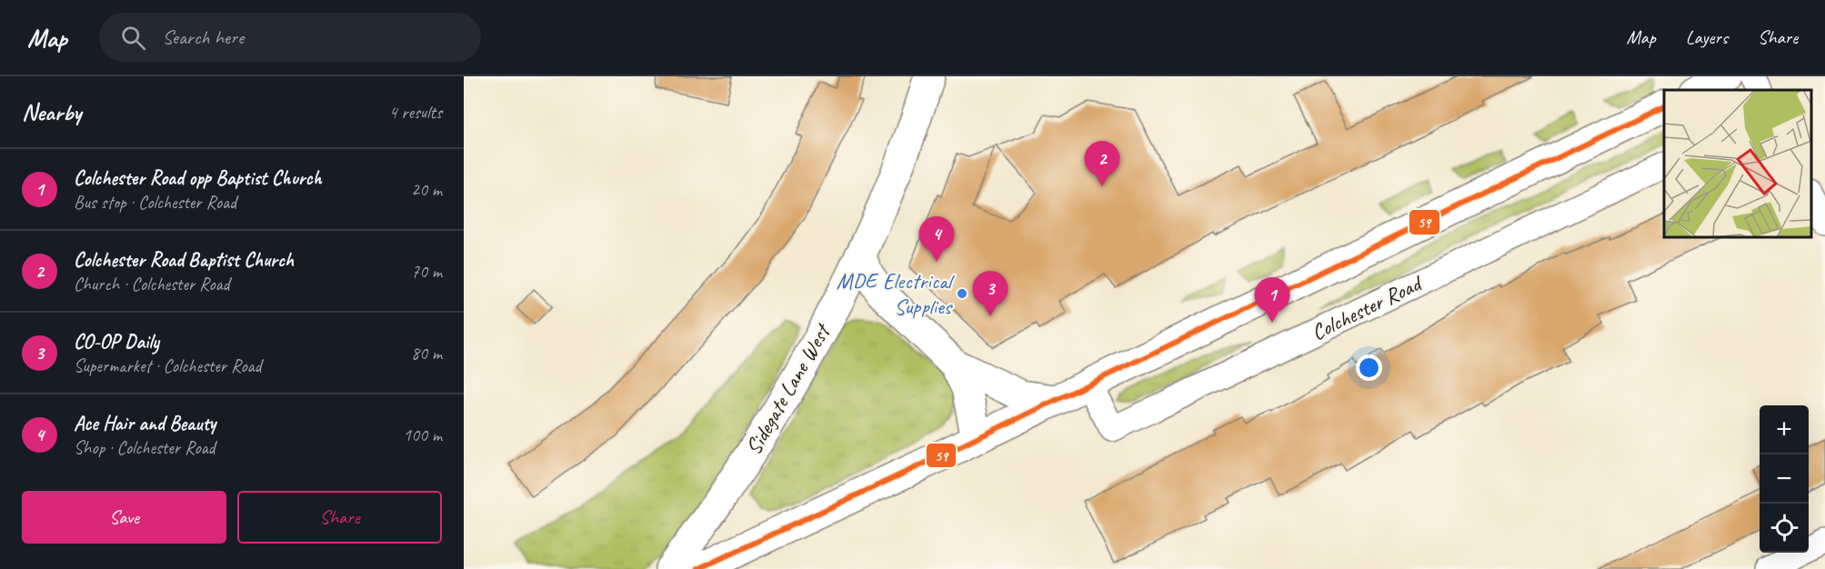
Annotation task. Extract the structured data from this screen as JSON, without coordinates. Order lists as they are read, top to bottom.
{
  "streets": {
    "main road": ["Sidegate Lane West"],
    "street": ["Colchester Road"]
  },
  "places": ["MDE Electrical Supplies"],
  "lines": ["transit line 59"],
  "page": {
    "header": "Map",
    "search": "Search here",
    "nav": ["Map", "Layers", "Share"],
    "heading": ["Nearby", "4 results"],
    "pins": [
      "2",
      "4",
      "3",
      "1"
    ],
    "list": [
      {
        "mark": "1",
        "name": "Colchester Road opp Baptist Church",
        "note": "Bus stop · Colchester Road",
        "value": "20 m"
      },
      {
        "mark": "2",
        "name": "Colchester Road Baptist Church",
        "note": "Church · Colchester Road",
        "value": "70 m"
      },
      {
        "mark": "3",
        "name": "CO-OP Daily",
        "note": "Supermarket · Colchester Road",
        "value": "80 m"
      },
      {
        "mark": "4",
        "name": "Ace Hair and Beauty",
        "note": "Shop · Colchester Road",
        "value": "100 m"
      }
    ],
    "map_buttons": ["+", "−"],
    "buttons": ["Save", "Share"]
  }
}
